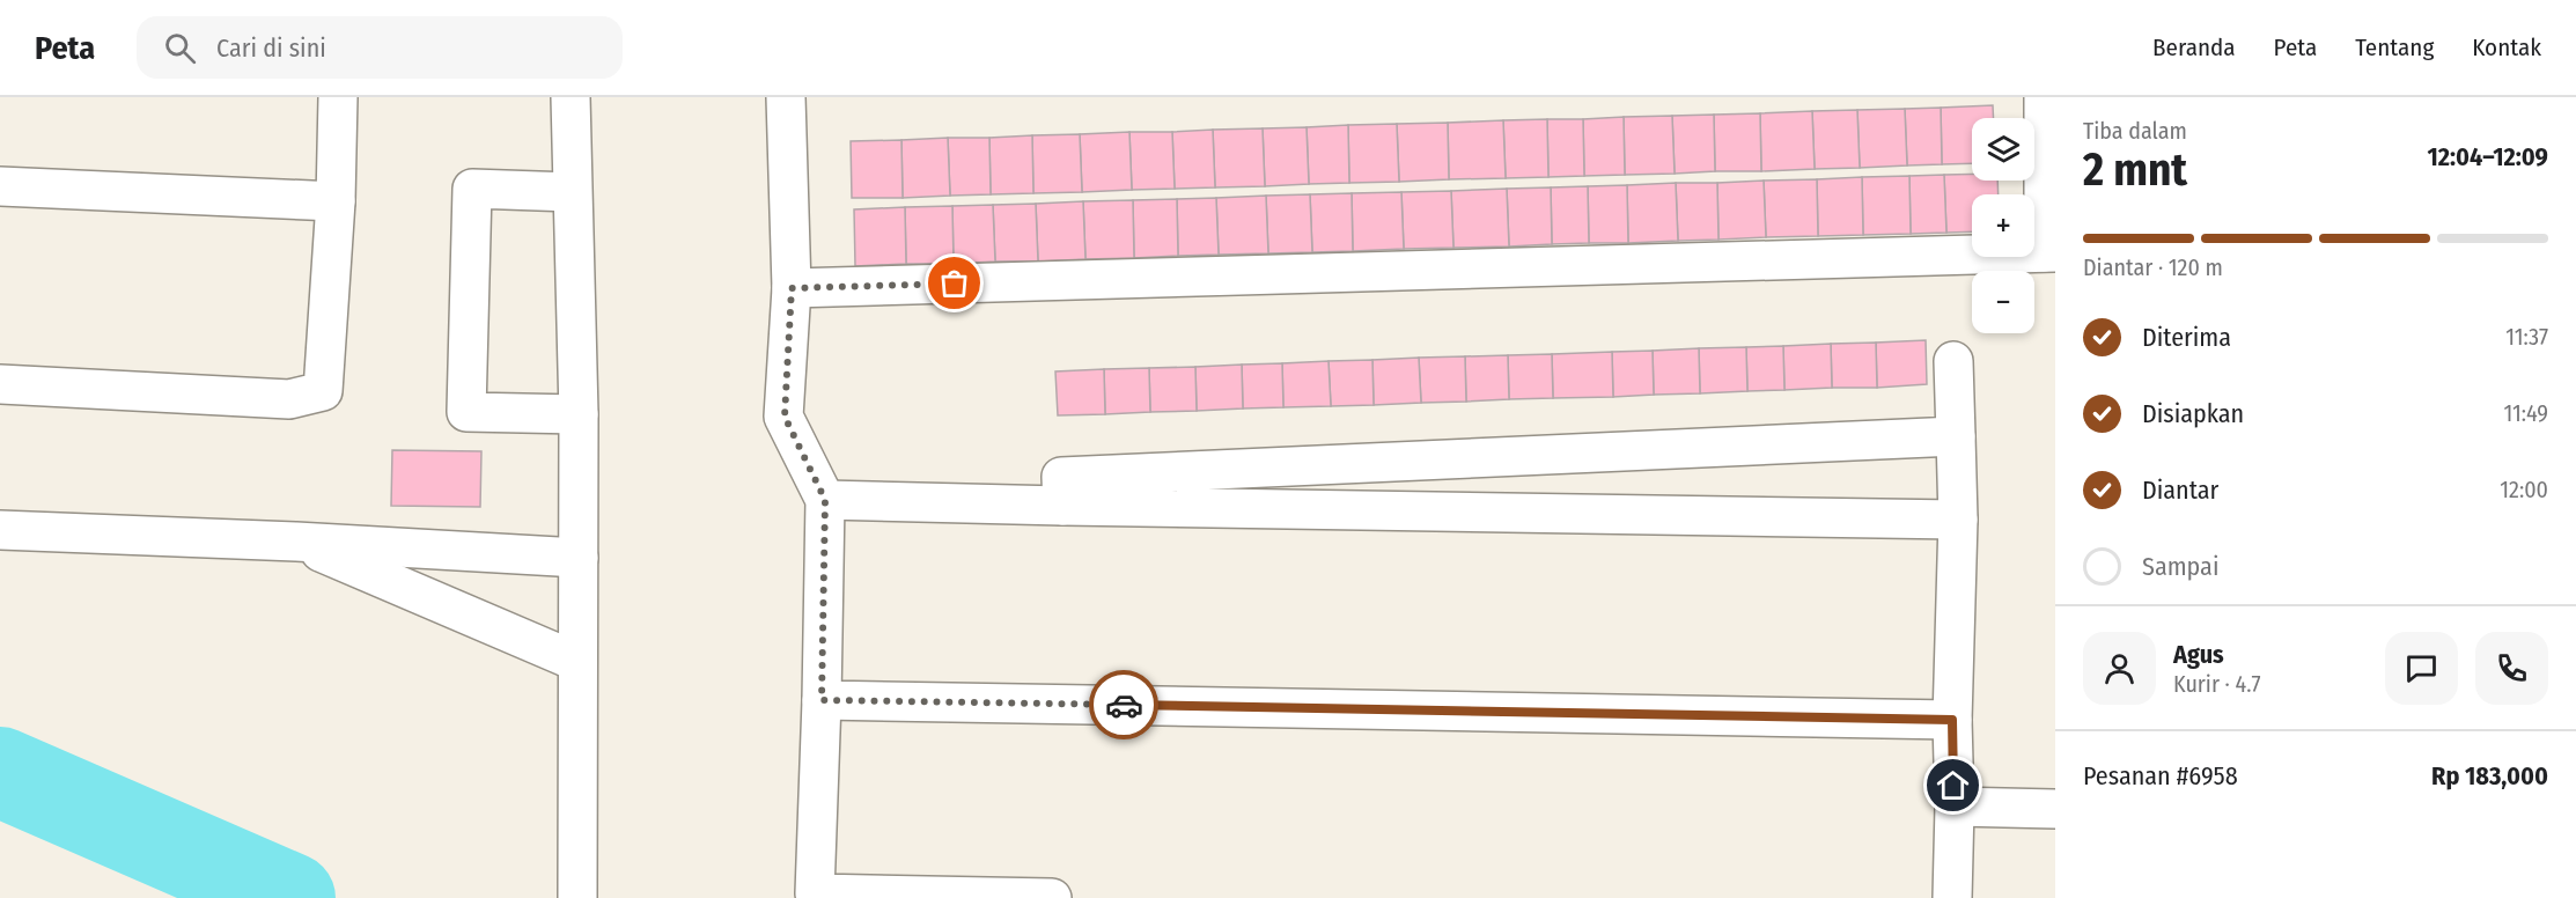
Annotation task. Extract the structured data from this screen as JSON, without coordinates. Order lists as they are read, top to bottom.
{
  "page": {
    "header": "Peta",
    "search": "Cari di sini",
    "nav": [
      "Beranda",
      "Peta",
      "Tentang",
      "Kontak"
    ],
    "heading": ["2 mnt", "Tiba dalam", "12:04–12:09"],
    "panel": [
      "Agus",
      "Kurir · 4.7",
      "Pesanan #6958",
      "Rp 183,000"
    ],
    "map_buttons": ["+", "−"],
    "bar": "Diantar · 120 m",
    "list": [
      ["Diterima", "11:37"],
      ["Disiapkan", "11:49"],
      ["Diantar", "12:00"],
      "Sampai"
    ]
  }
}
